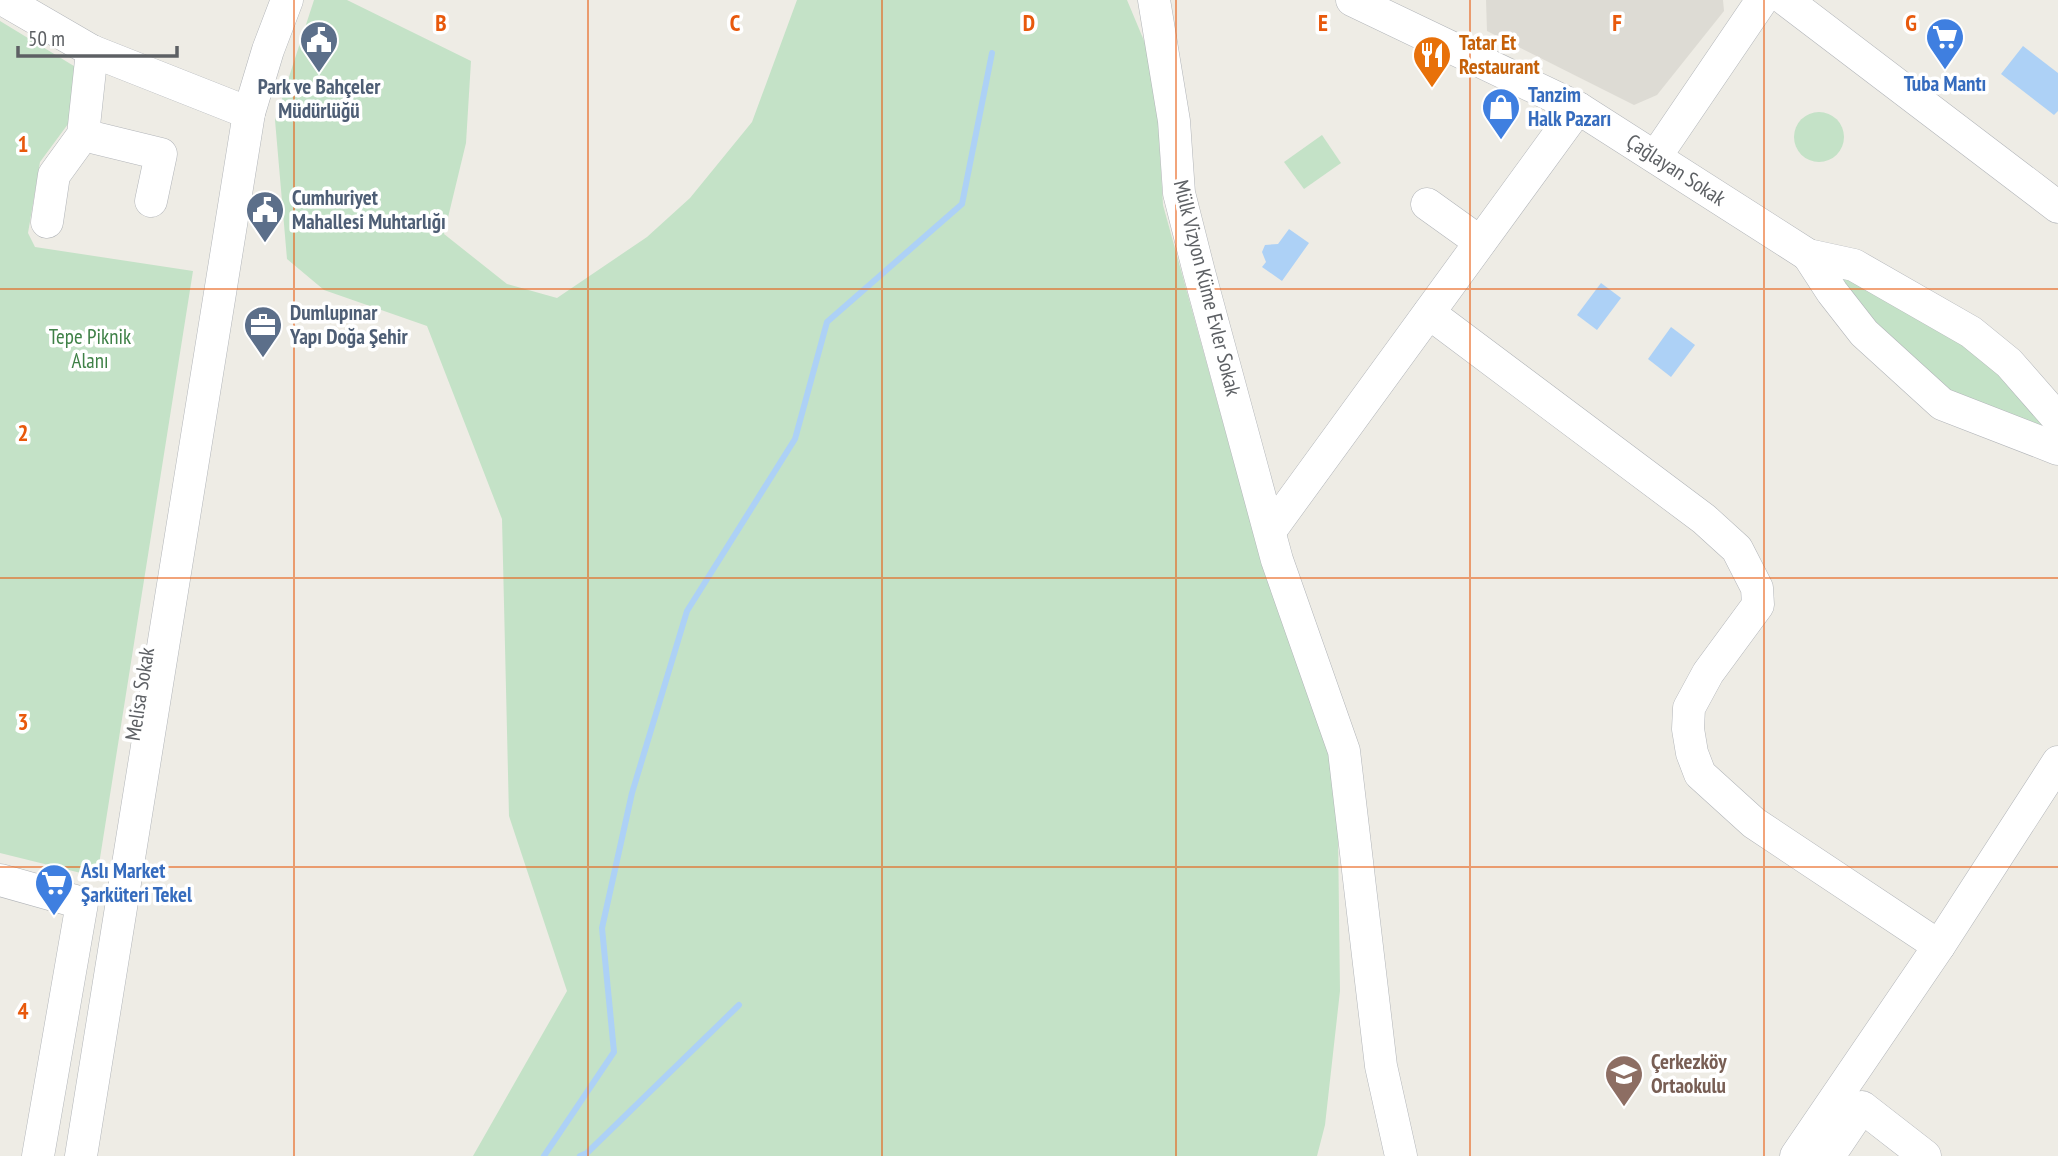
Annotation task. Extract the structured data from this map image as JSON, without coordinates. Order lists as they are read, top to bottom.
{
  "streets": {
    "street": ["Çağlayan Sokak", "Mülk Vizyon Küme Evler Sokak", "Melisa Sokak"]
  },
  "parks": ["Tepe Piknik Alanı"],
  "places": {
    "supermarket": ["Tuba Mantı", "Aslı Market Şarküteri Tekel"],
    "public building": ["Park ve Bahçeler Müdürlüğü", "Cumhuriyet Mahallesi Muhtarlığı"],
    "restaurant": ["Tatar Et Restaurant"],
    "shop": ["Tanzim Halk Pazarı"],
    "office": ["Dumlupınar Yapı Doğa Şehir"],
    "school or university": ["Çerkezköy Ortaokulu"]
  },
  "scale_bar": "50 m",
  "grid": {
    "columns": [
      "B",
      "C",
      "D",
      "E",
      "F",
      "G"
    ],
    "rows": [
      "1",
      "2",
      "3",
      "4"
    ]
  }
}
